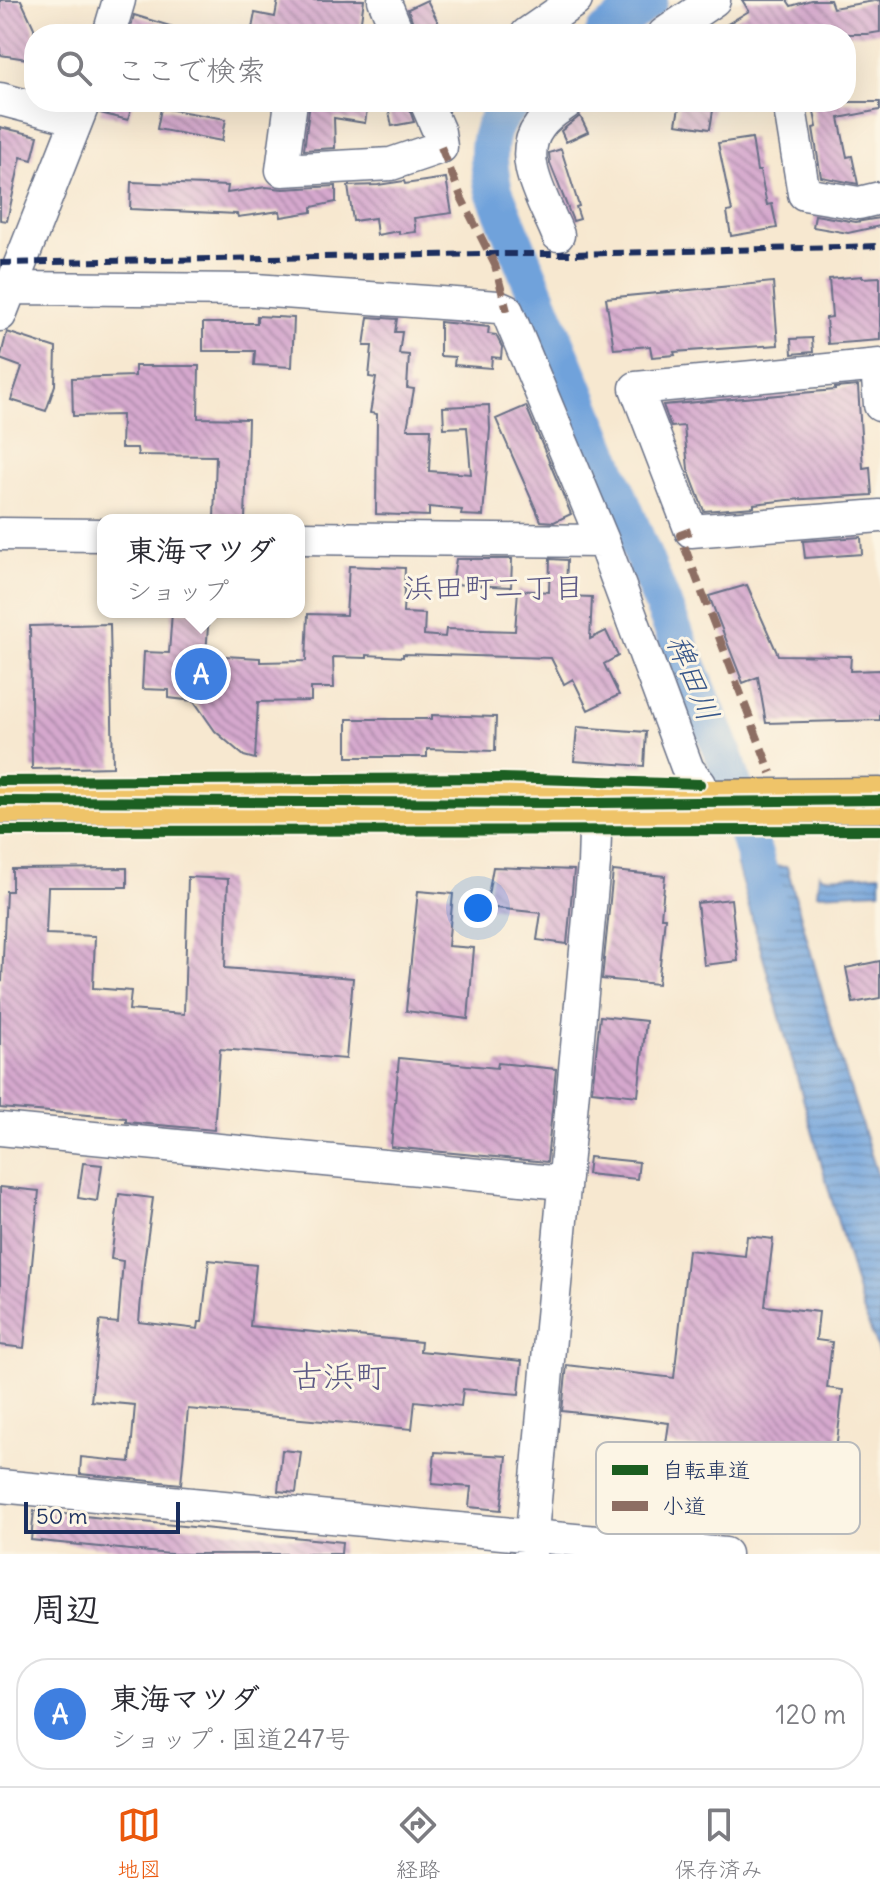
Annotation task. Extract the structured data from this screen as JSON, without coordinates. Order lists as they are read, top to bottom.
{
  "districts": ["浜田町二丁目", "古浜町"],
  "water": ["稗田川"],
  "legend": ["自転車道", "小道"],
  "scale_bar": "50 m",
  "page": {
    "search": "ここで検索",
    "popup": ["東海マツダ", "ショップ"],
    "pins": "A",
    "scale": "50 m",
    "heading": "周辺",
    "list": [
      {
        "mark": "A",
        "name": "東海マツダ",
        "note": "ショップ · 国道247号",
        "value": "120 m"
      }
    ],
    "nav": ["地図", "経路", "保存済み"]
  }
}
